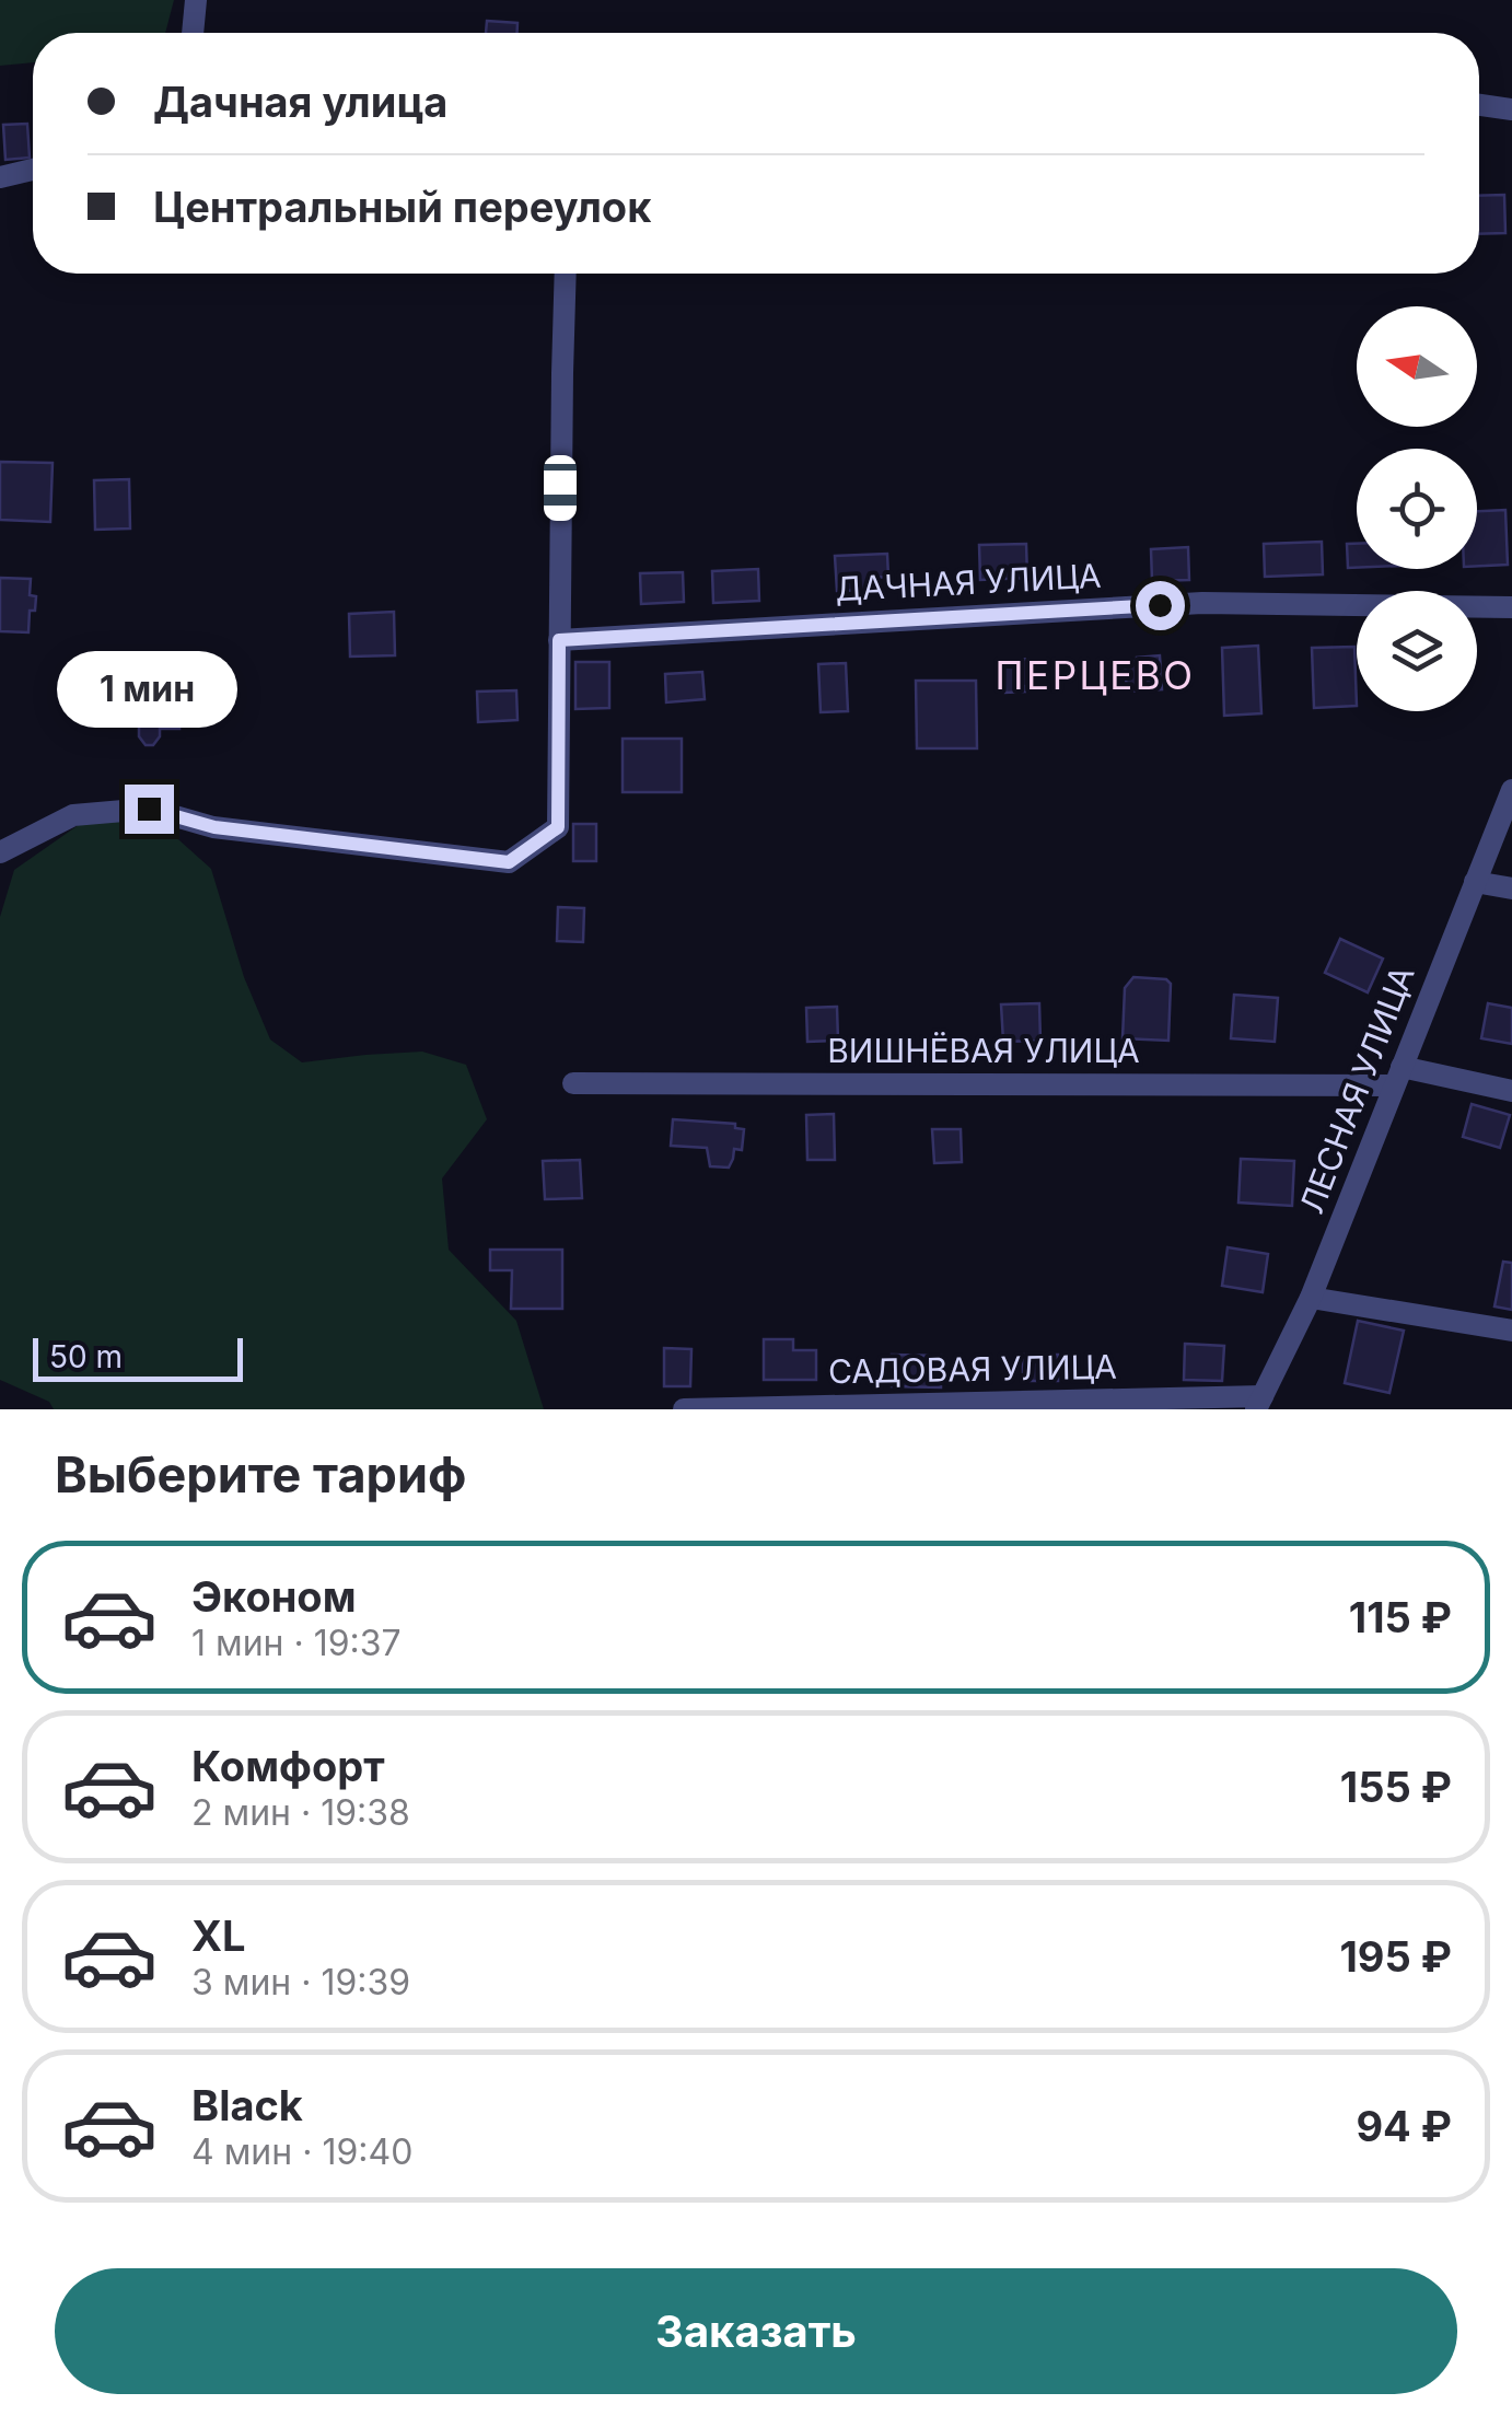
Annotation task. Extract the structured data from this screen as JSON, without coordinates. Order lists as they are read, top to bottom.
{
  "streets": {
    "street": [
      "ДАЧНАЯ УЛИЦА",
      "ВИШНЁВАЯ УЛИЦА",
      "ЛЕСНАЯ УЛИЦА",
      "САДОВАЯ УЛИЦА"
    ]
  },
  "crossings": [
    ["ВИШНЁВАЯ УЛИЦА", "ЛЕСНАЯ УЛИЦА"],
    ["ЛЕСНАЯ УЛИЦА", "САДОВАЯ УЛИЦА"]
  ],
  "districts": ["ПЕРЦЕВО"],
  "scale_bar": "50 m",
  "north": "left",
  "page": {
    "banner": ["Дачная улица", "Центральный переулок"],
    "bubble": "1 мин",
    "scale": "50 m",
    "heading": "Выберите тариф",
    "list": [
      {
        "name": "Эконом",
        "note": "1 мин · 19:37",
        "value": "115 ₽"
      },
      {
        "name": "Комфорт",
        "note": "2 мин · 19:38",
        "value": "155 ₽"
      },
      {
        "name": "XL",
        "note": "3 мин · 19:39",
        "value": "195 ₽"
      },
      {
        "name": "Black",
        "note": "4 мин · 19:40",
        "value": "94 ₽"
      }
    ],
    "buttons": "Заказать"
  }
}
